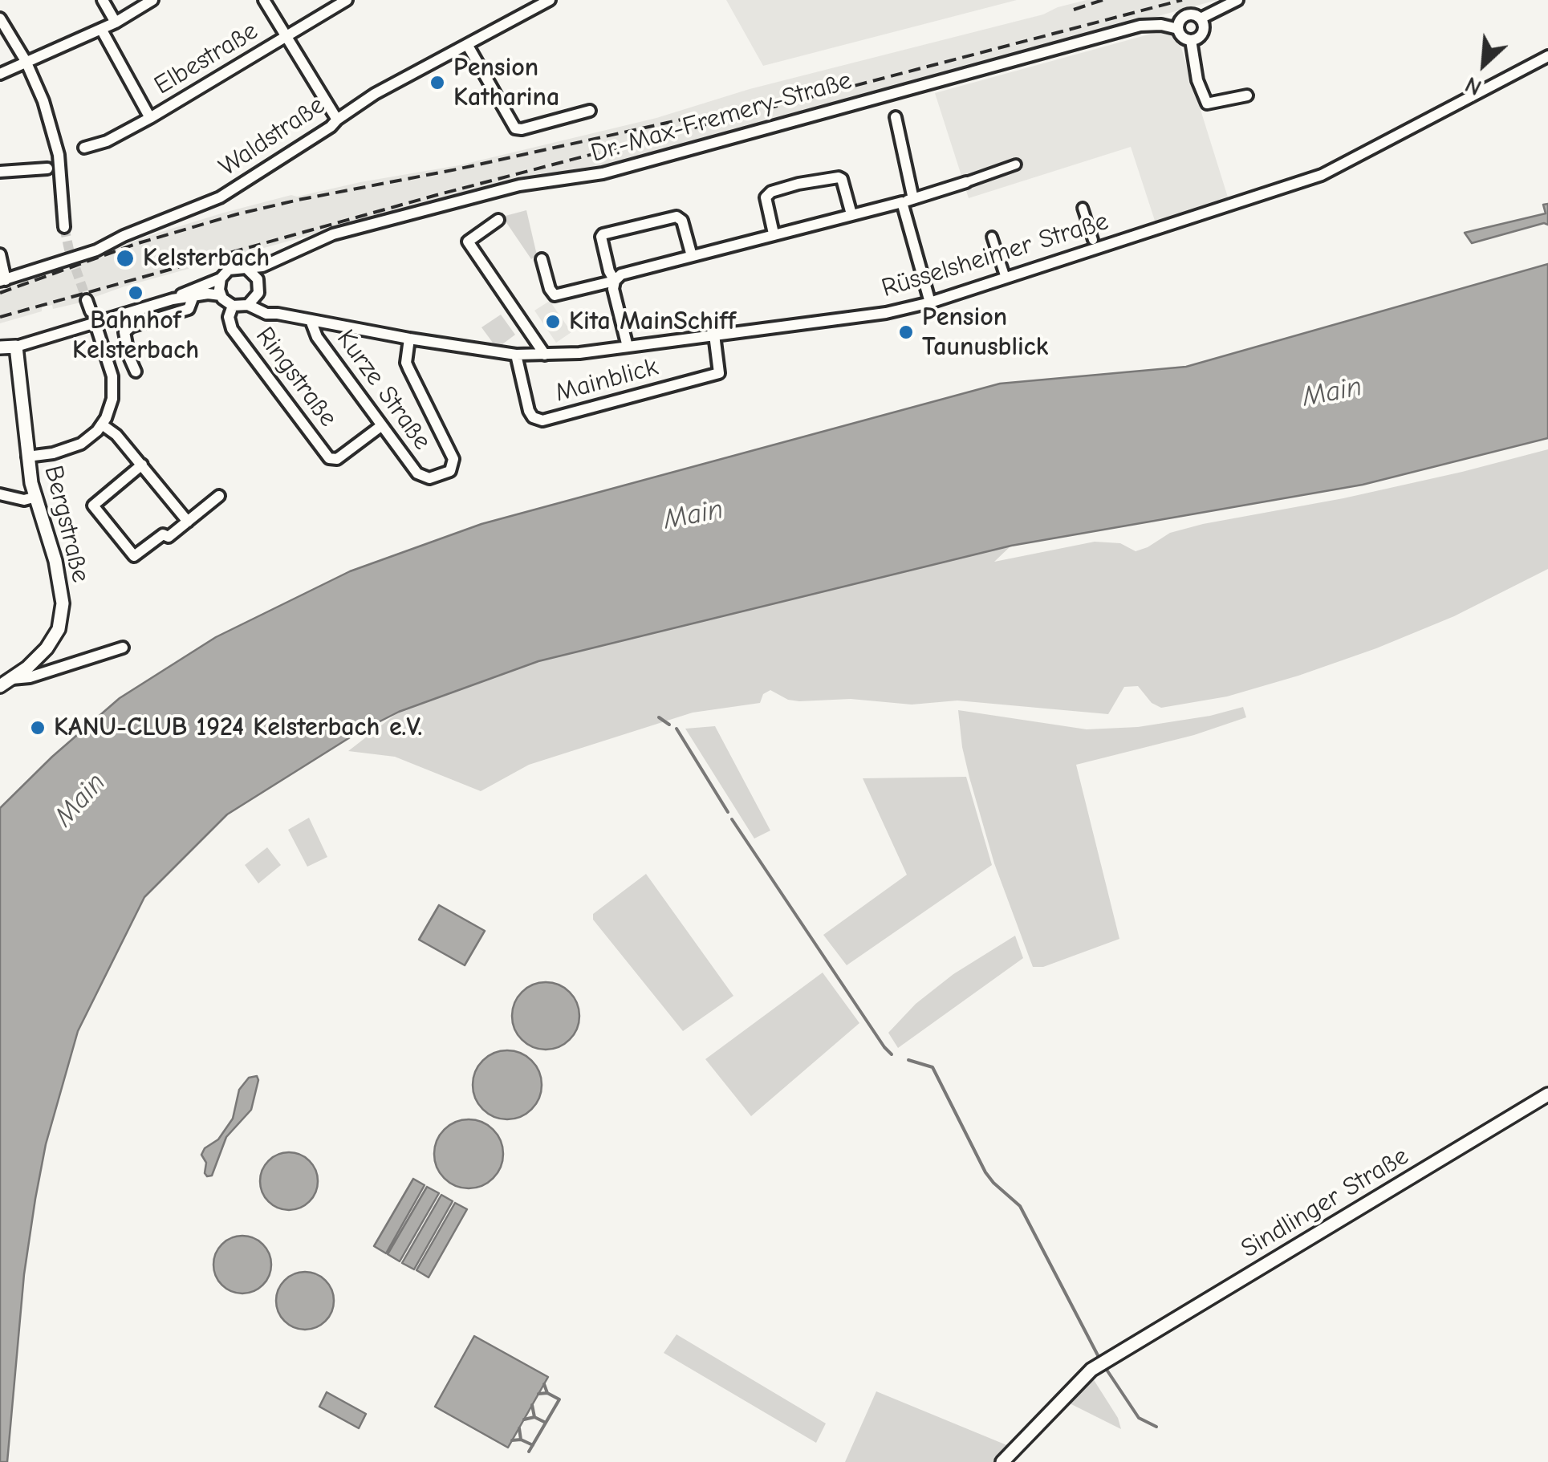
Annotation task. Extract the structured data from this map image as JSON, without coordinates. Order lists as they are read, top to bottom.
{
  "streets": {
    "street": [
      "Elbestraße",
      "Dr.-Max-Fremery-Straße",
      "Waldstraße",
      "Rüsselsheimer Straße",
      "Ringstraße",
      "Mainblick",
      "Kurze Straße",
      "Bergstraße",
      "Sindlinger Straße"
    ]
  },
  "crossings": [
    ["Dr.-Max-Fremery-Straße", "Rüsselsheimer Straße"],
    ["Dr.-Max-Fremery-Straße", "Ringstraße"],
    ["Rüsselsheimer Straße", "Ringstraße"],
    ["Rüsselsheimer Straße", "Mainblick"],
    ["Rüsselsheimer Straße", "Kurze Straße"],
    ["Ringstraße", "Kurze Straße"]
  ],
  "water": ["Main"],
  "places": [
    "Pension Katharina",
    "Kelsterbach",
    "Bahnhof Kelsterbach",
    "Kita MainSchiff",
    "Pension Taunusblick",
    "KANU-CLUB 1924 Kelsterbach e.V."
  ],
  "north": "bottom left"
}
